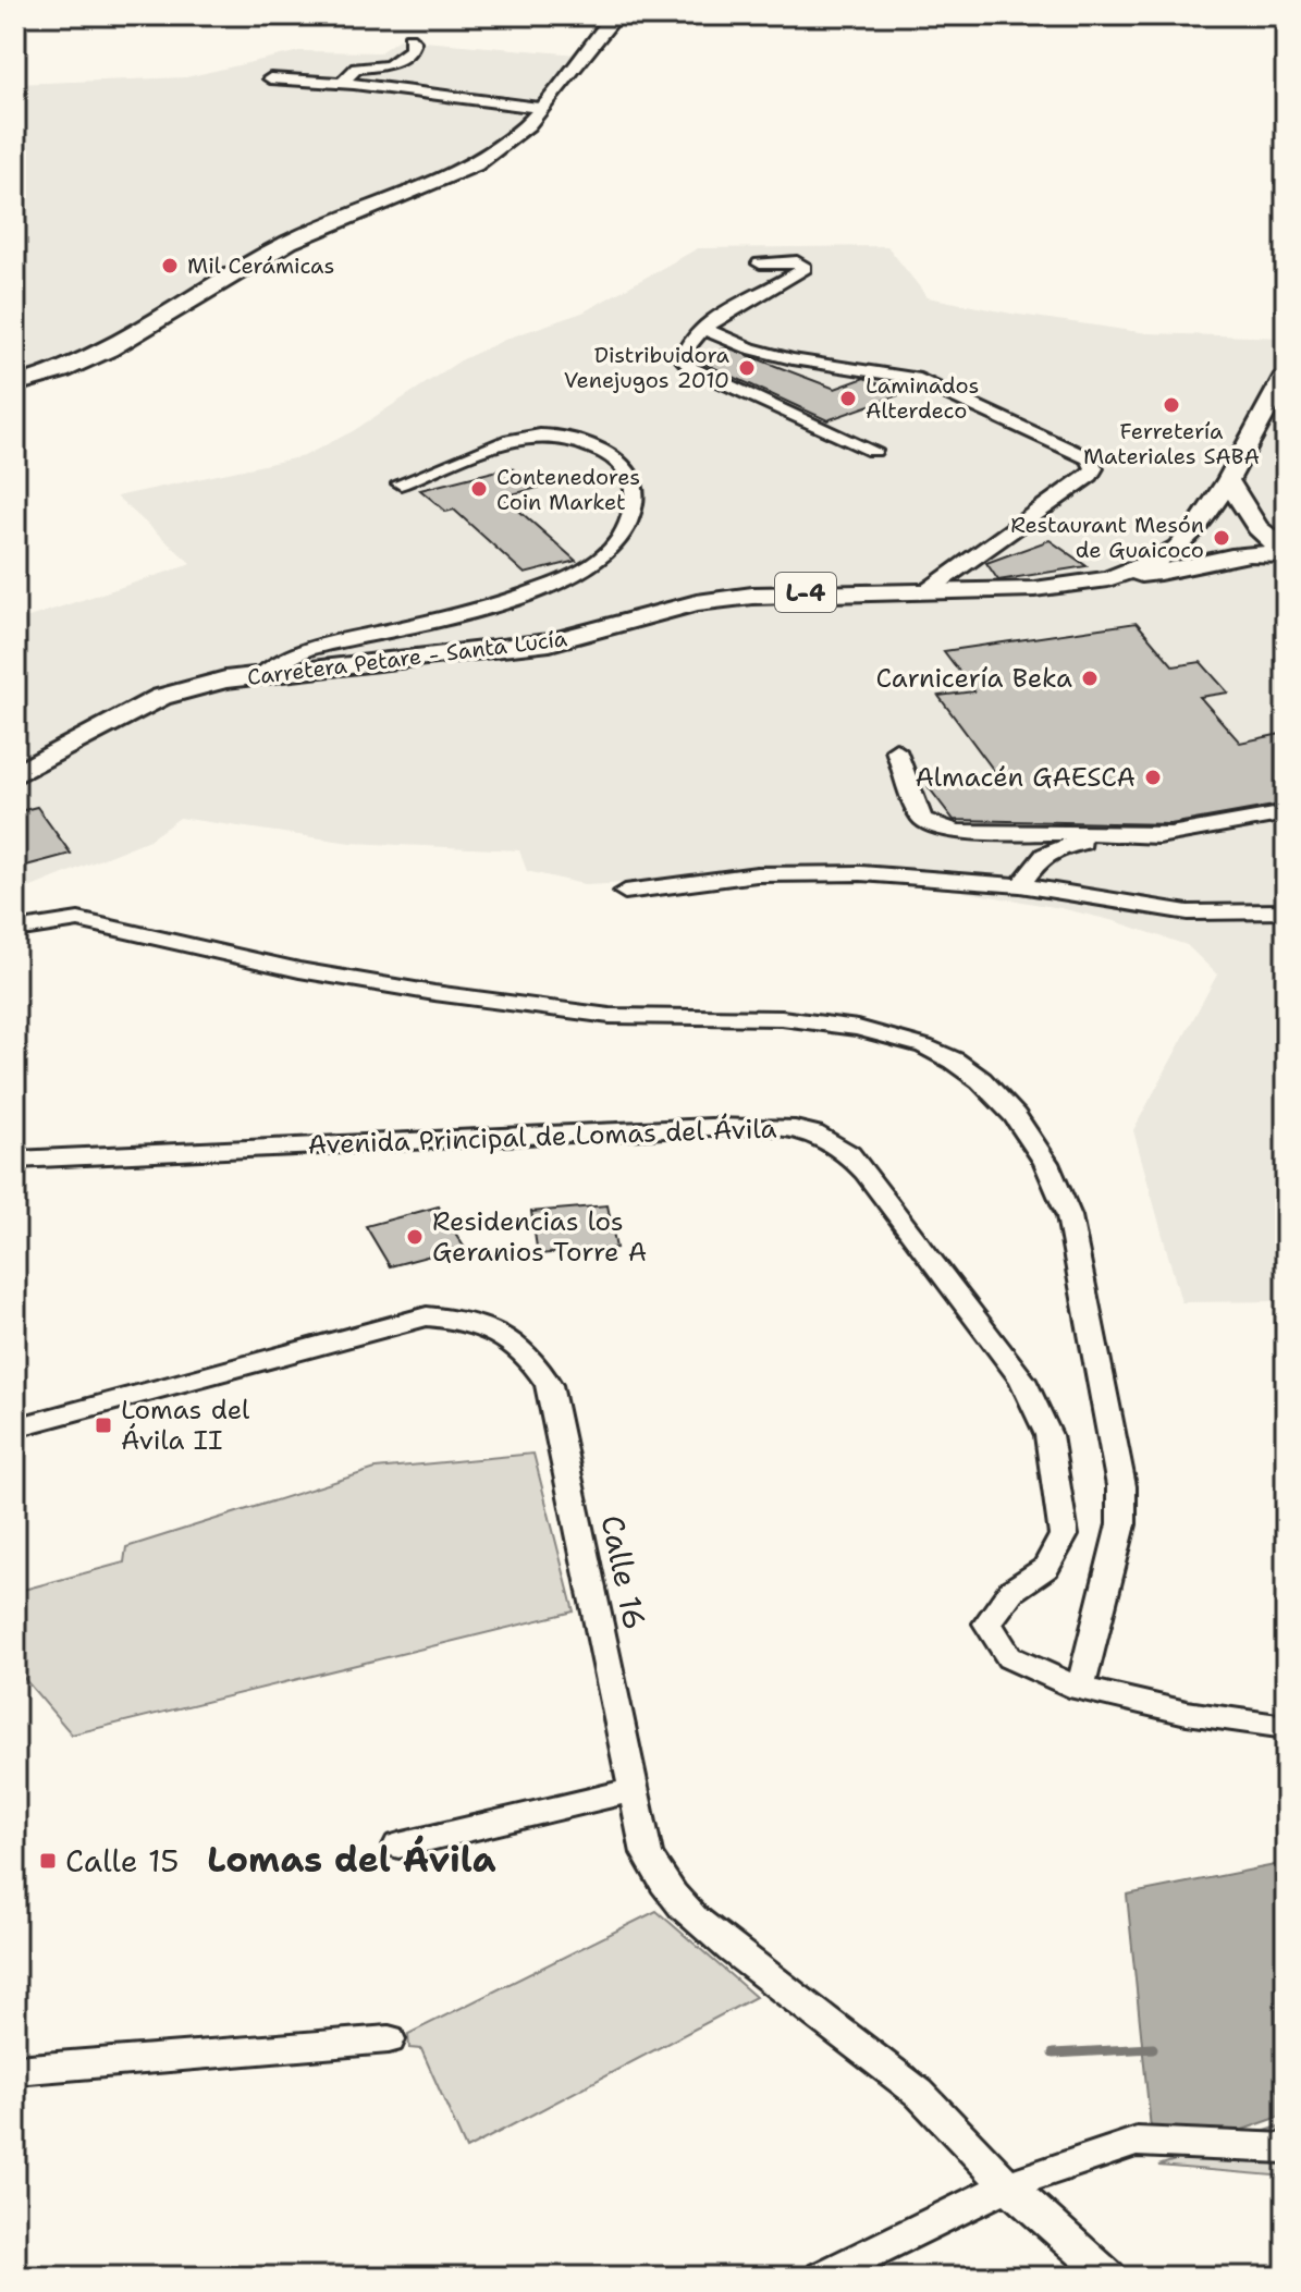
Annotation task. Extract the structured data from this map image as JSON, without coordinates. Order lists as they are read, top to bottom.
{
  "streets": {
    "main road": ["L-4", "Carretera Petare - Santa Lucía"],
    "street": ["Avenida Principal de Lomas del Ávila", "Calle 16"]
  },
  "districts": ["Lomas del Ávila"],
  "places": {
    "other": [
      "Mil Cerámicas",
      "Distribuidora Venejugos 2010",
      "Laminados Alterdeco",
      "Ferretería Materiales SABA",
      "Contenedores Coin Market",
      "Restaurant Mesón de Guaicoco",
      "Carnicería Beka",
      "Almacén GAESCA",
      "Residencias los Geranios Torre A"
    ],
    "transit": ["Lomas del Ávila II", "Calle 15"]
  }
}
